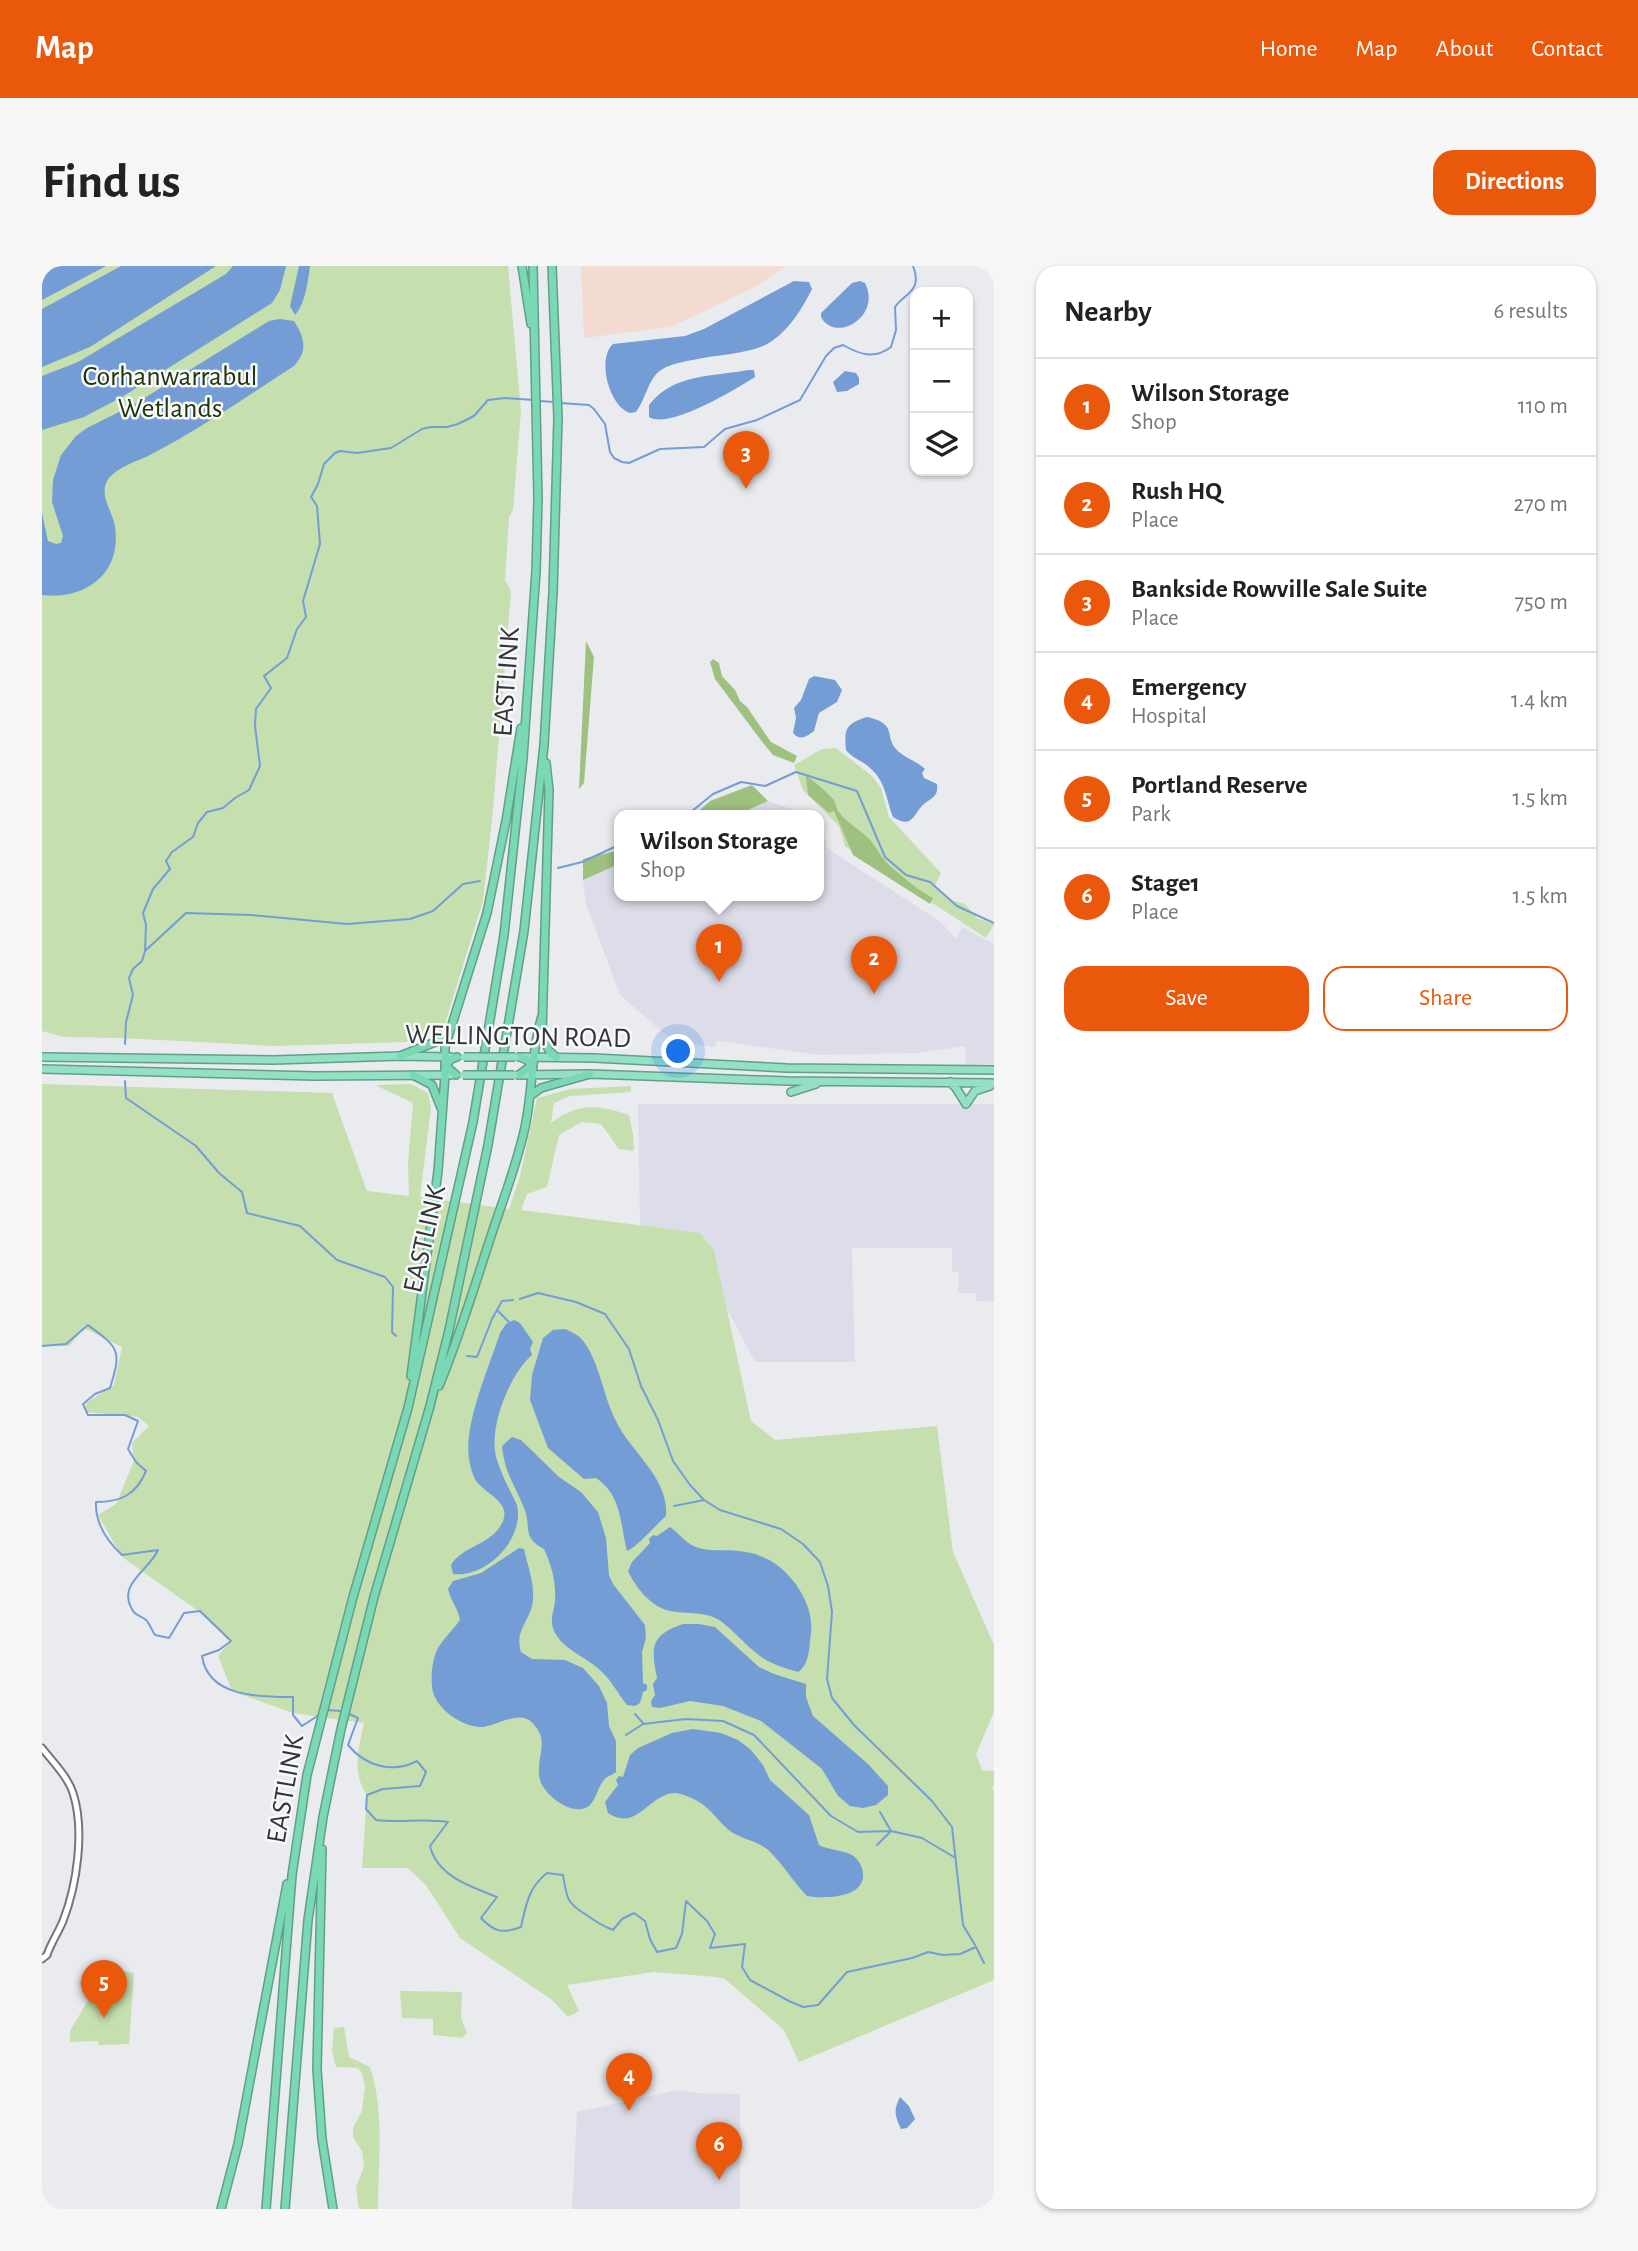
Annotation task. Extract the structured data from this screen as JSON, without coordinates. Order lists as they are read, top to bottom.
{
  "streets": {
    "highway": ["EASTLINK", "WELLINGTON ROAD"]
  },
  "parks": ["Corhanwarrabul Wetlands"],
  "page": {
    "header": "Map",
    "nav": [
      "Home",
      "Map",
      "About",
      "Contact"
    ],
    "buttons": [
      "Directions",
      ["Save", "Share"]
    ],
    "title": "Find us",
    "heading": ["Nearby", "6 results"],
    "map_buttons": ["+", "−"],
    "list": [
      {
        "mark": "1",
        "name": "Wilson Storage",
        "note": "Shop",
        "value": "110 m"
      },
      {
        "mark": "2",
        "name": "Rush HQ",
        "note": "Place",
        "value": "270 m"
      },
      {
        "mark": "3",
        "name": "Bankside Rowville Sale Suite",
        "note": "Place",
        "value": "750 m"
      },
      {
        "mark": "4",
        "name": "Emergency",
        "note": "Hospital",
        "value": "1.4 km"
      },
      {
        "mark": "5",
        "name": "Portland Reserve",
        "note": "Park",
        "value": "1.5 km"
      },
      {
        "mark": "6",
        "name": "Stage1",
        "note": "Place",
        "value": "1.5 km"
      }
    ],
    "pins": [
      "3",
      "1",
      "2",
      "5",
      "4",
      "6"
    ],
    "popup": ["Wilson Storage", "Shop"]
  }
}
